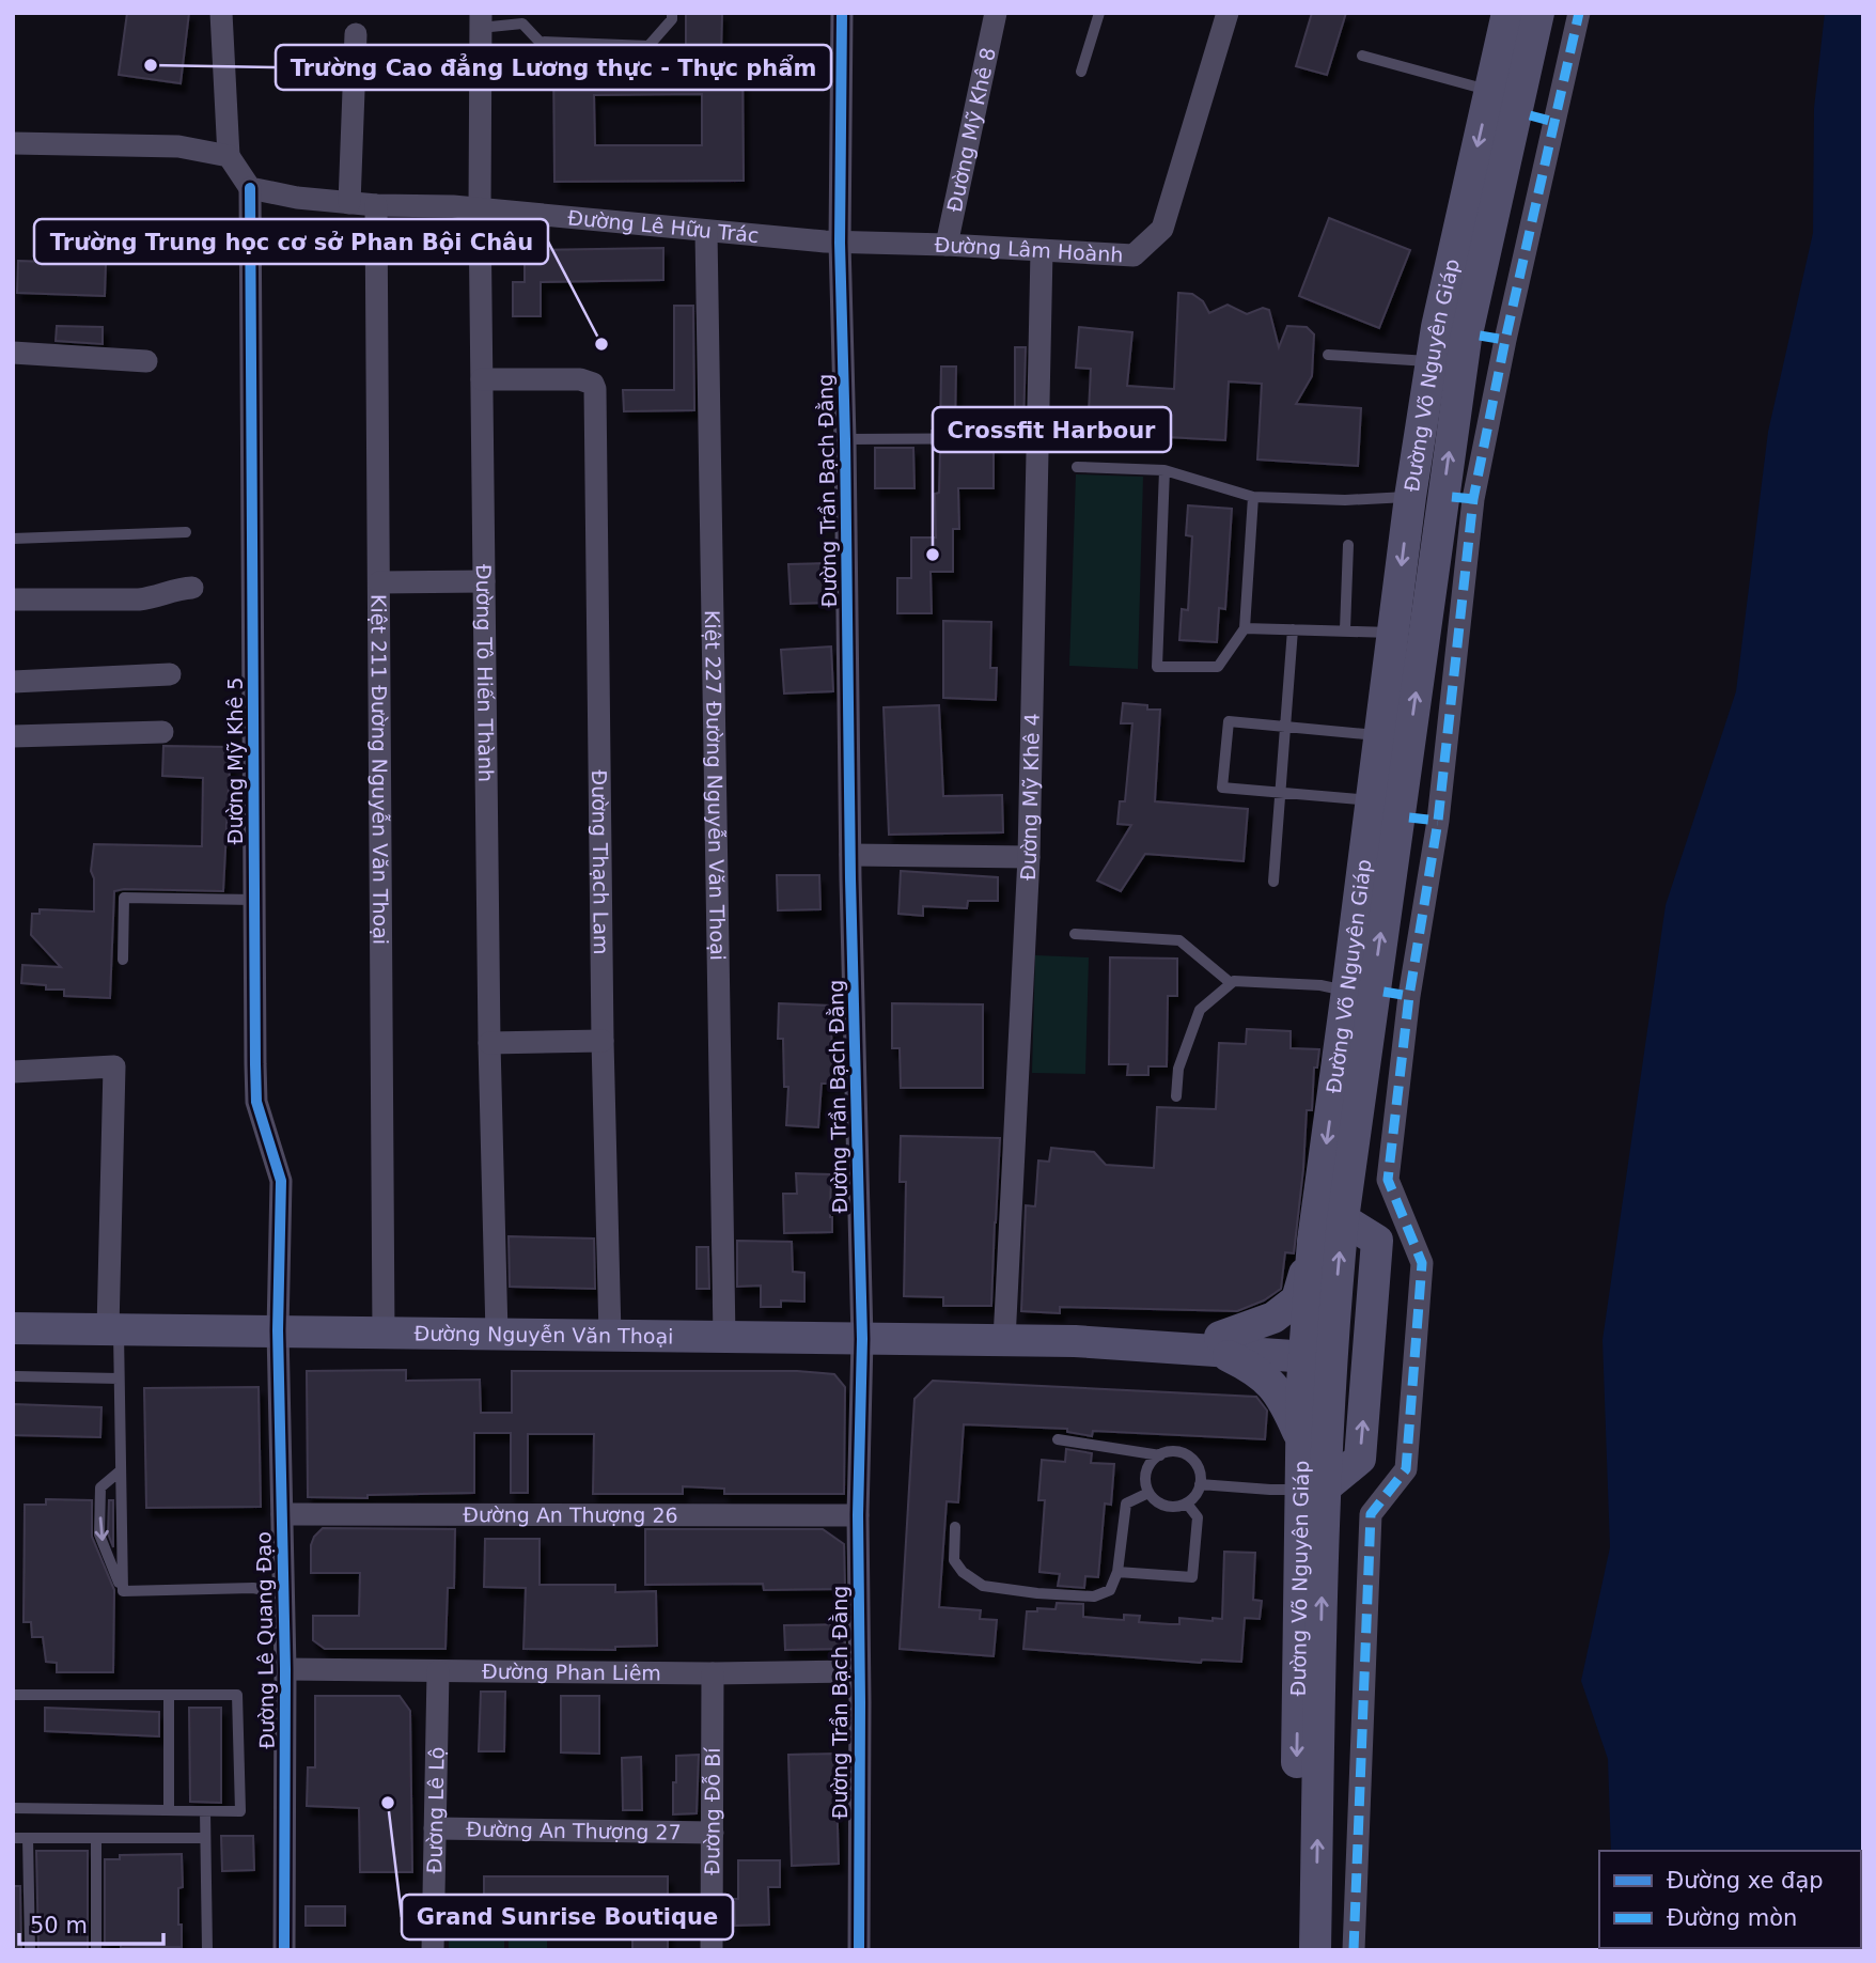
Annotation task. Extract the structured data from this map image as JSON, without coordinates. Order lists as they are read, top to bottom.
{
  "streets": {
    "main road": ["Đường Võ Nguyên Giáp", "Đường Nguyễn Văn Thoại"],
    "street": [
      "Đường Mỹ Khê 8",
      "Đường Lê Hữu Trác",
      "Đường Lâm Hoành",
      "Đường Trần Bạch Đằng",
      "Đường Tô Hiến Thành",
      "Đường Mỹ Khê 5",
      "Kiệt 211 Đường Nguyễn Văn Thoại",
      "Kiệt 227 Đường Nguyễn Văn Thoại",
      "Đường Mỹ Khê 4",
      "Đường Thạch Lam",
      "Đường An Thượng 26",
      "Đường Lê Quang Đạo",
      "Đường Phan Liêm",
      "Đường Lê Lộ",
      "Đường Đỗ Bí",
      "Đường An Thượng 27"
    ]
  },
  "crossings": [
    ["Đường Mỹ Khê 8", "Đường Lâm Hoành"],
    ["Đường Lê Hữu Trác", "Đường Lâm Hoành"],
    ["Đường Lê Hữu Trác", "Đường Trần Bạch Đằng"],
    ["Đường Lê Hữu Trác", "Đường Tô Hiến Thành"],
    ["Đường Lê Hữu Trác", "Đường Mỹ Khê 5"],
    ["Đường Lê Hữu Trác", "Kiệt 211 Đường Nguyễn Văn Thoại"],
    ["Đường Lê Hữu Trác", "Kiệt 227 Đường Nguyễn Văn Thoại"],
    ["Đường Lâm Hoành", "Đường Trần Bạch Đằng"],
    ["Đường Lâm Hoành", "Đường Mỹ Khê 4"],
    ["Đường Võ Nguyên Giáp", "Đường Nguyễn Văn Thoại"],
    ["Đường Trần Bạch Đằng", "Đường Nguyễn Văn Thoại"],
    ["Đường Trần Bạch Đằng", "Đường An Thượng 26"],
    ["Đường Trần Bạch Đằng", "Đường Phan Liêm"],
    ["Đường Tô Hiến Thành", "Đường Thạch Lam"],
    ["Đường Tô Hiến Thành", "Đường Nguyễn Văn Thoại"],
    ["Đường Mỹ Khê 5", "Đường Nguyễn Văn Thoại"],
    ["Đường Mỹ Khê 5", "Đường Lê Quang Đạo"],
    ["Kiệt 211 Đường Nguyễn Văn Thoại", "Đường Nguyễn Văn Thoại"],
    ["Kiệt 227 Đường Nguyễn Văn Thoại", "Đường Nguyễn Văn Thoại"],
    ["Đường Mỹ Khê 4", "Đường Nguyễn Văn Thoại"],
    ["Đường Thạch Lam", "Đường Nguyễn Văn Thoại"],
    ["Đường Nguyễn Văn Thoại", "Đường Lê Quang Đạo"],
    ["Đường An Thượng 26", "Đường Lê Quang Đạo"],
    ["Đường Lê Quang Đạo", "Đường Phan Liêm"],
    ["Đường Phan Liêm", "Đường Lê Lộ"],
    ["Đường Phan Liêm", "Đường Đỗ Bí"],
    ["Đường Lê Lộ", "Đường An Thượng 27"],
    ["Đường Đỗ Bí", "Đường An Thượng 27"]
  ],
  "places": [
    "Trường Cao đẳng Lương thực - Thực phẩm",
    "Trường Trung học cơ sở Phan Bội Châu",
    "Crossfit Harbour",
    "Grand Sunrise Boutique"
  ],
  "legend": ["Đường xe đạp", "Đường mòn"],
  "scale_bar": "50 m"
}
